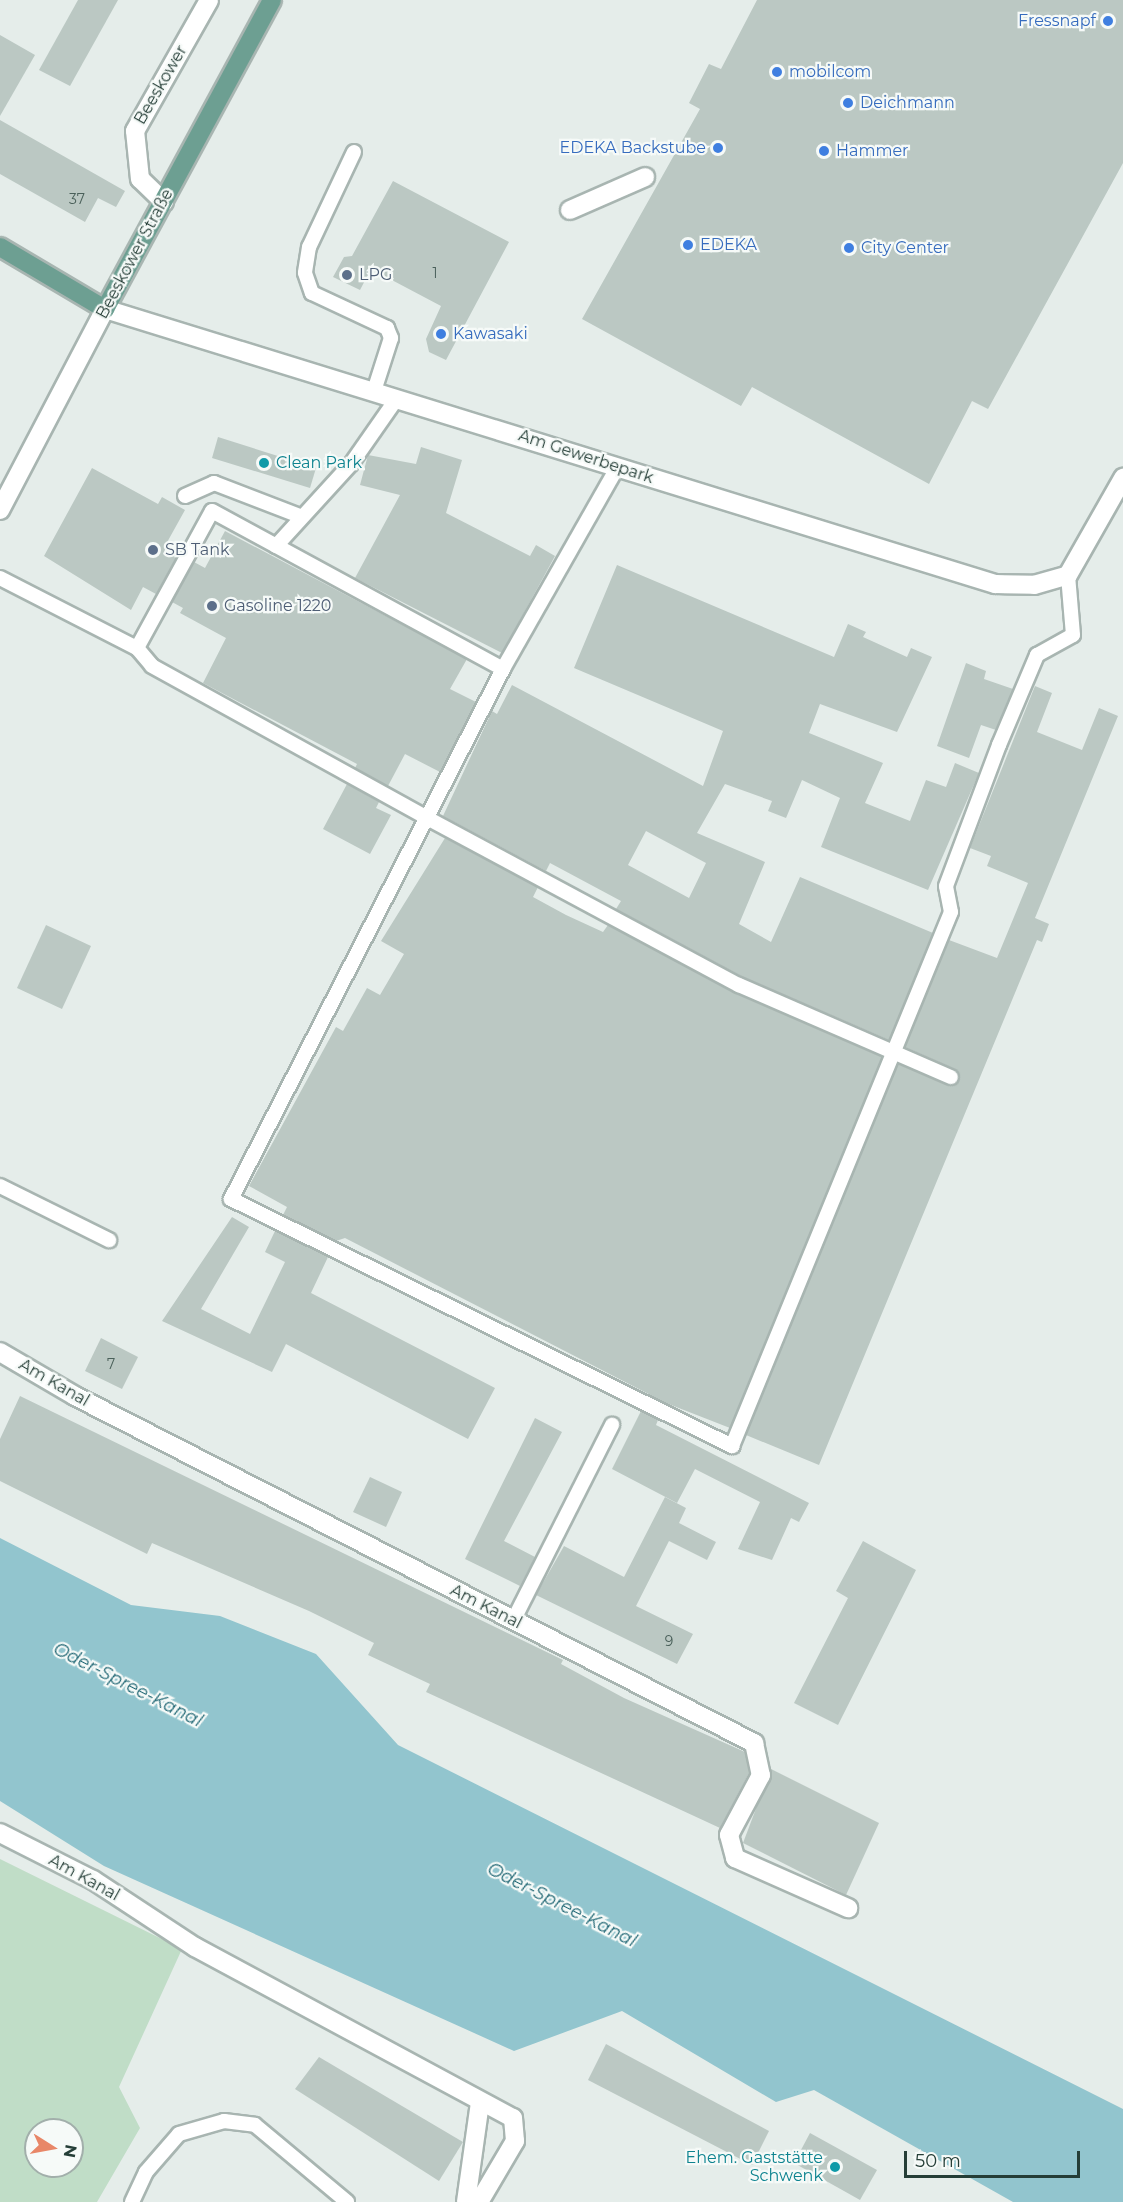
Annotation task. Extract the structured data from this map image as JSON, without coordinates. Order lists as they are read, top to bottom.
{
  "streets": {
    "main road": ["Beeskower Straße"],
    "street": ["Beeskower", "Am Gewerbepark", "Am Kanal"]
  },
  "crossings": [
    ["Beeskower", "Beeskower Straße"],
    ["Beeskower Straße", "Am Gewerbepark"]
  ],
  "water": ["Oder-Spree-Kanal"],
  "places": [
    "Fressnapf",
    "mobilcom",
    "Deichmann",
    "EDEKA Backstube",
    "Hammer",
    "EDEKA",
    "City Center",
    "LPG",
    "Kawasaki",
    "Clean Park",
    "SB Tank",
    "Gasoline 1220",
    "Ehem. Gaststätte Schwenk"
  ],
  "house_numbers": [
    "37",
    "1",
    "7",
    "9"
  ],
  "scale_bar": "50 m",
  "north": "right"
}
